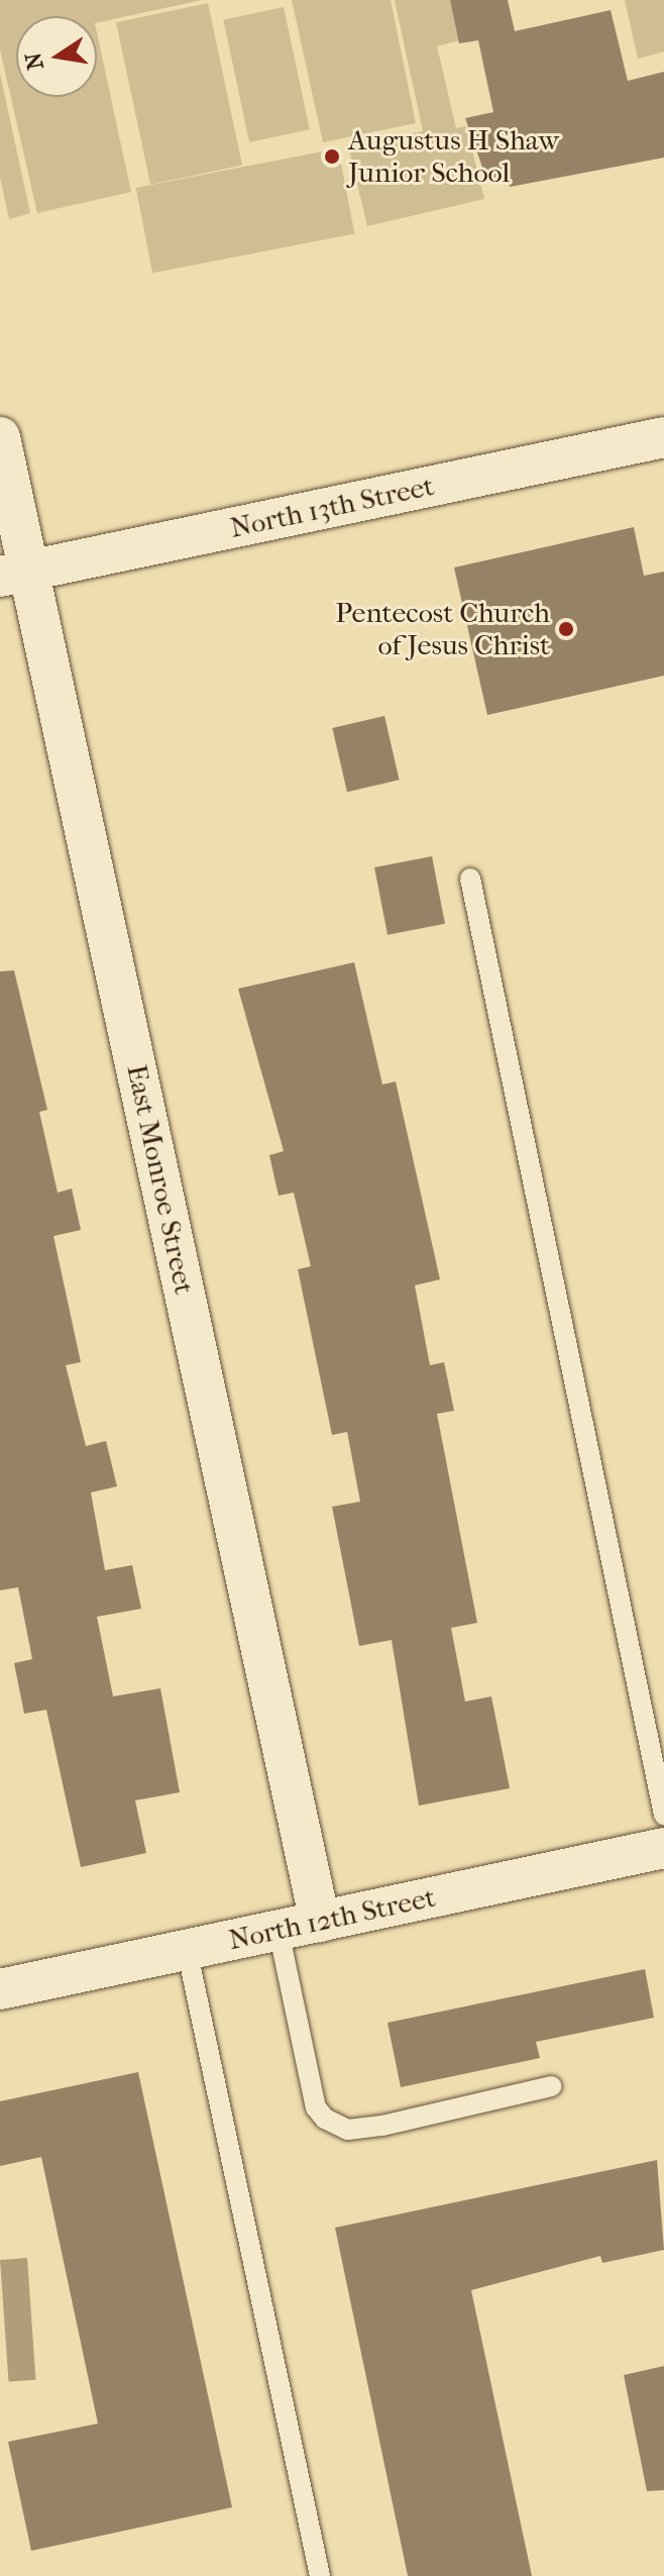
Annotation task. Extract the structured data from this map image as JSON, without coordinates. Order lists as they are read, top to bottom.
{
  "streets": {
    "street": ["North 13th Street", "East Monroe Street", "North 12th Street"]
  },
  "crossings": [
    ["North 13th Street", "East Monroe Street"],
    ["East Monroe Street", "North 12th Street"]
  ],
  "places": ["Augustus H Shaw Junior School", "Pentecost Church of Jesus Christ"],
  "north": "left"
}
